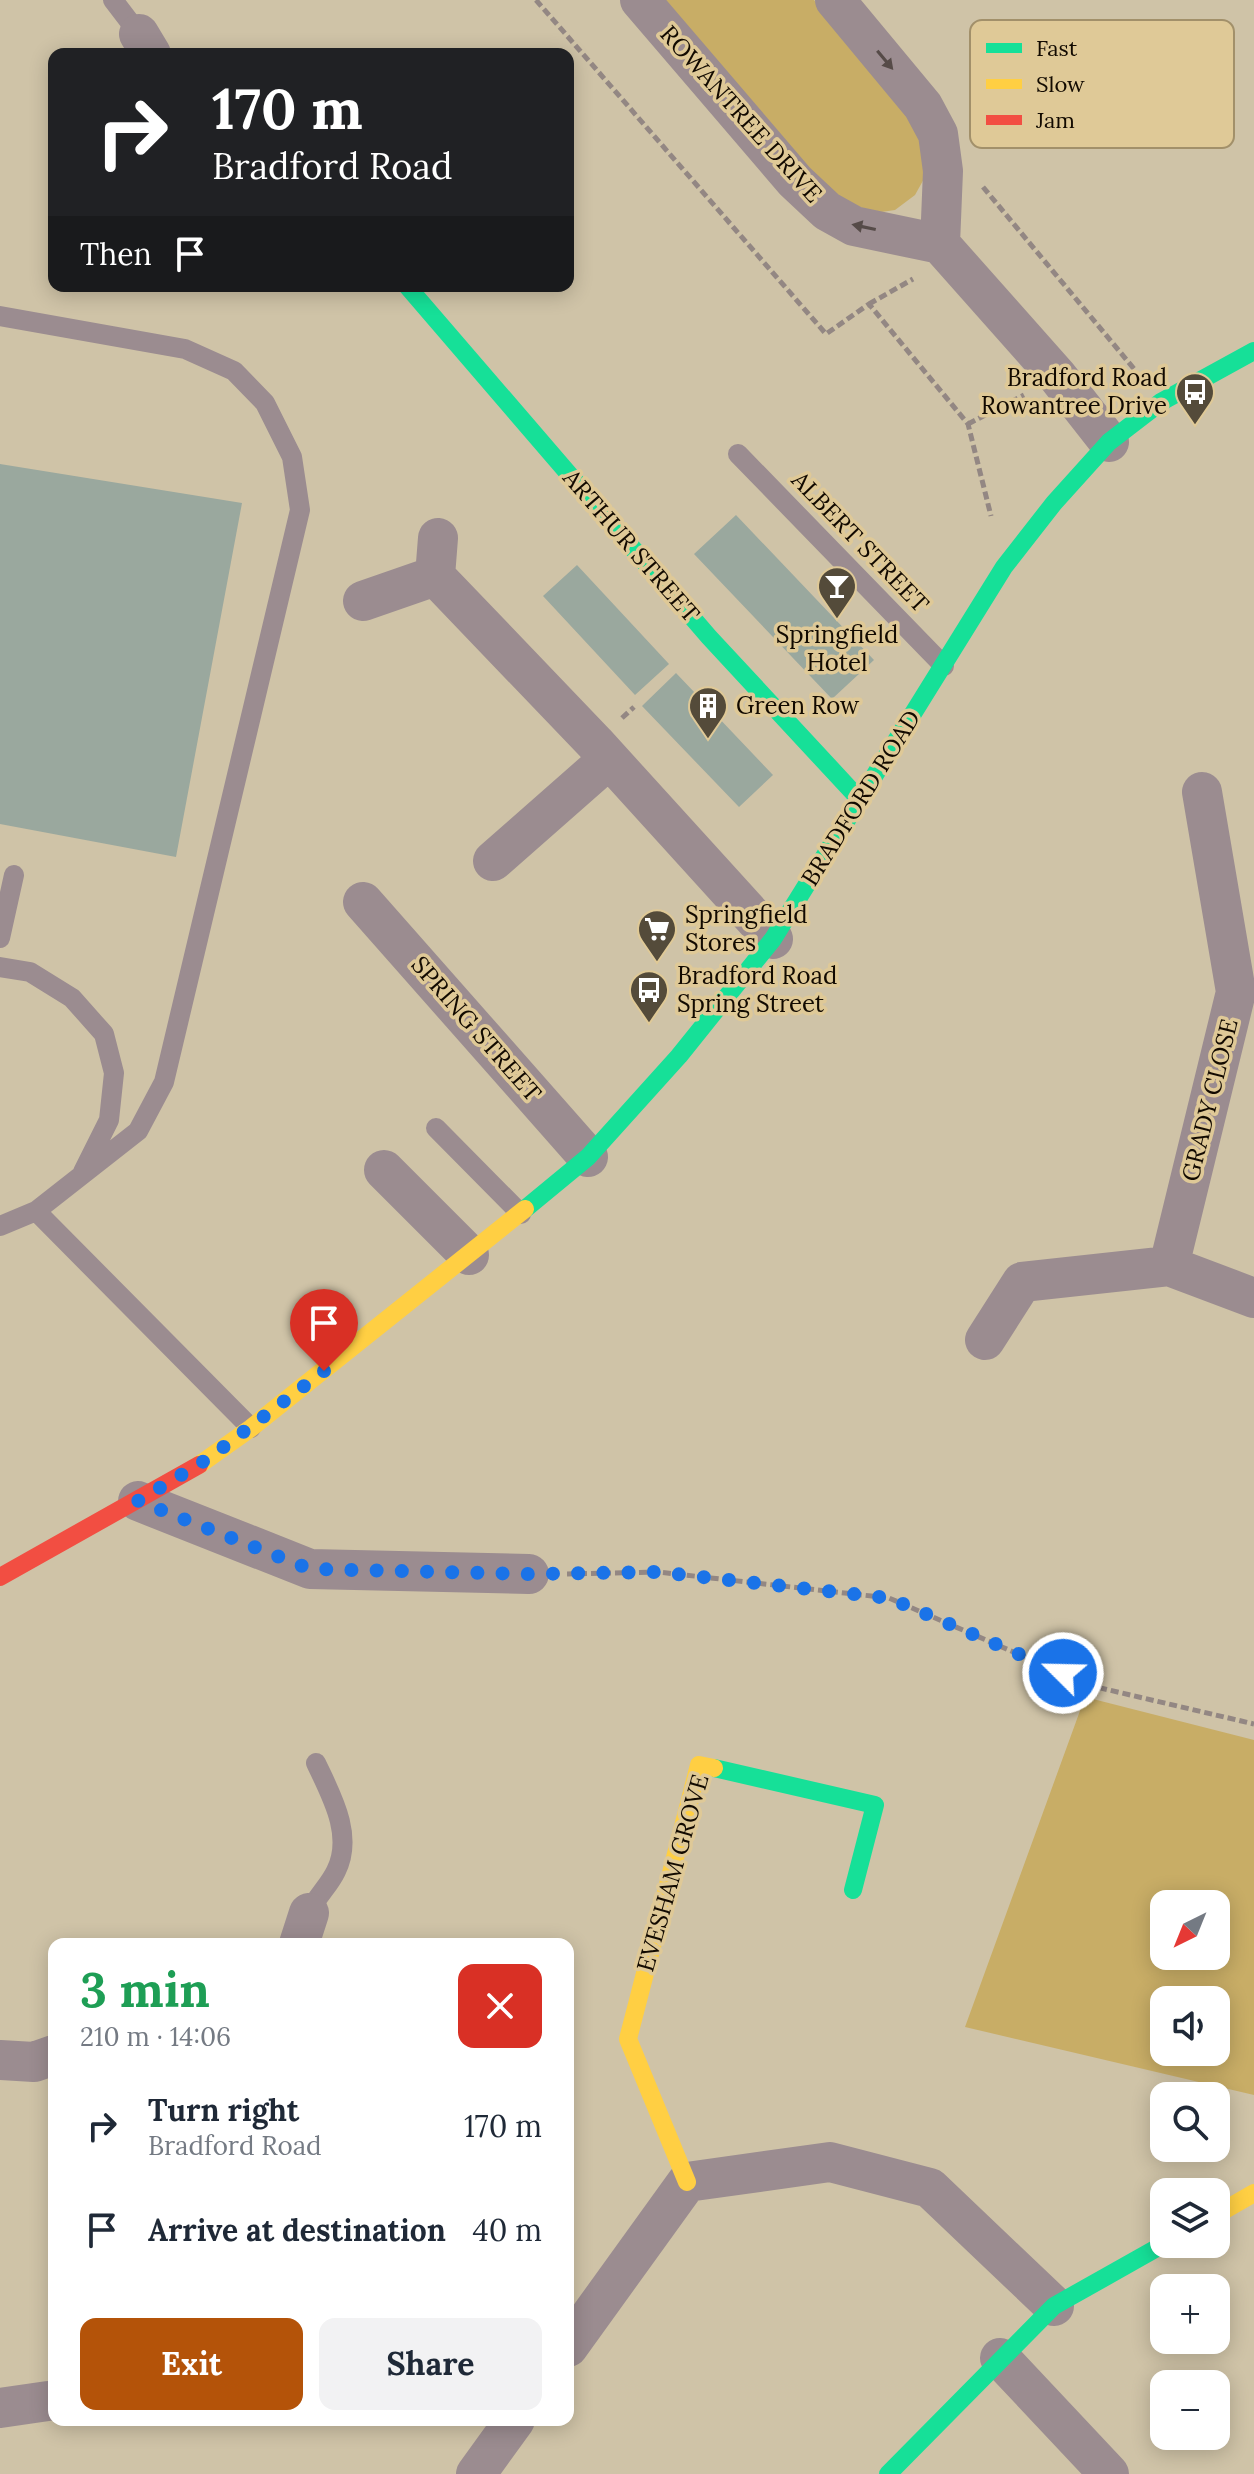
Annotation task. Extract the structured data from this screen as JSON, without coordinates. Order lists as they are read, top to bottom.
{
  "streets": {
    "street": [
      "ROWANTREE DRIVE",
      "ARTHUR STREET",
      "BRADFORD ROAD",
      "SPRING STREET",
      "GRADY CLOSE",
      "EVESHAM GROVE"
    ],
    "lane": ["ALBERT STREET"]
  },
  "crossings": [
    ["ALBERT STREET", "BRADFORD ROAD"],
    ["ARTHUR STREET", "BRADFORD ROAD"],
    ["BRADFORD ROAD", "SPRING STREET"]
  ],
  "one_way": ["ROWANTREE DRIVE"],
  "places": {
    "bus stop": ["Bradford Road Rowantree Drive", "Bradford Road Spring Street"],
    "bar": ["Springfield Hotel"],
    "building": ["Green Row"],
    "supermarket": ["Springfield Stores"]
  },
  "legend": ["Fast", "Slow", "Jam"],
  "north": "bottom left",
  "page": {
    "turn": ["170 m", "Bradford Road"],
    "then": "Then",
    "map_buttons": ["+", "−"],
    "heading": ["3 min", "210 m · 14:06"],
    "list": [
      {
        "name": "Turn right",
        "note": "Bradford Road",
        "value": "170 m"
      },
      {
        "name": "Arrive at destination",
        "value": "40 m"
      }
    ],
    "buttons": ["Exit", "Share"]
  }
}
